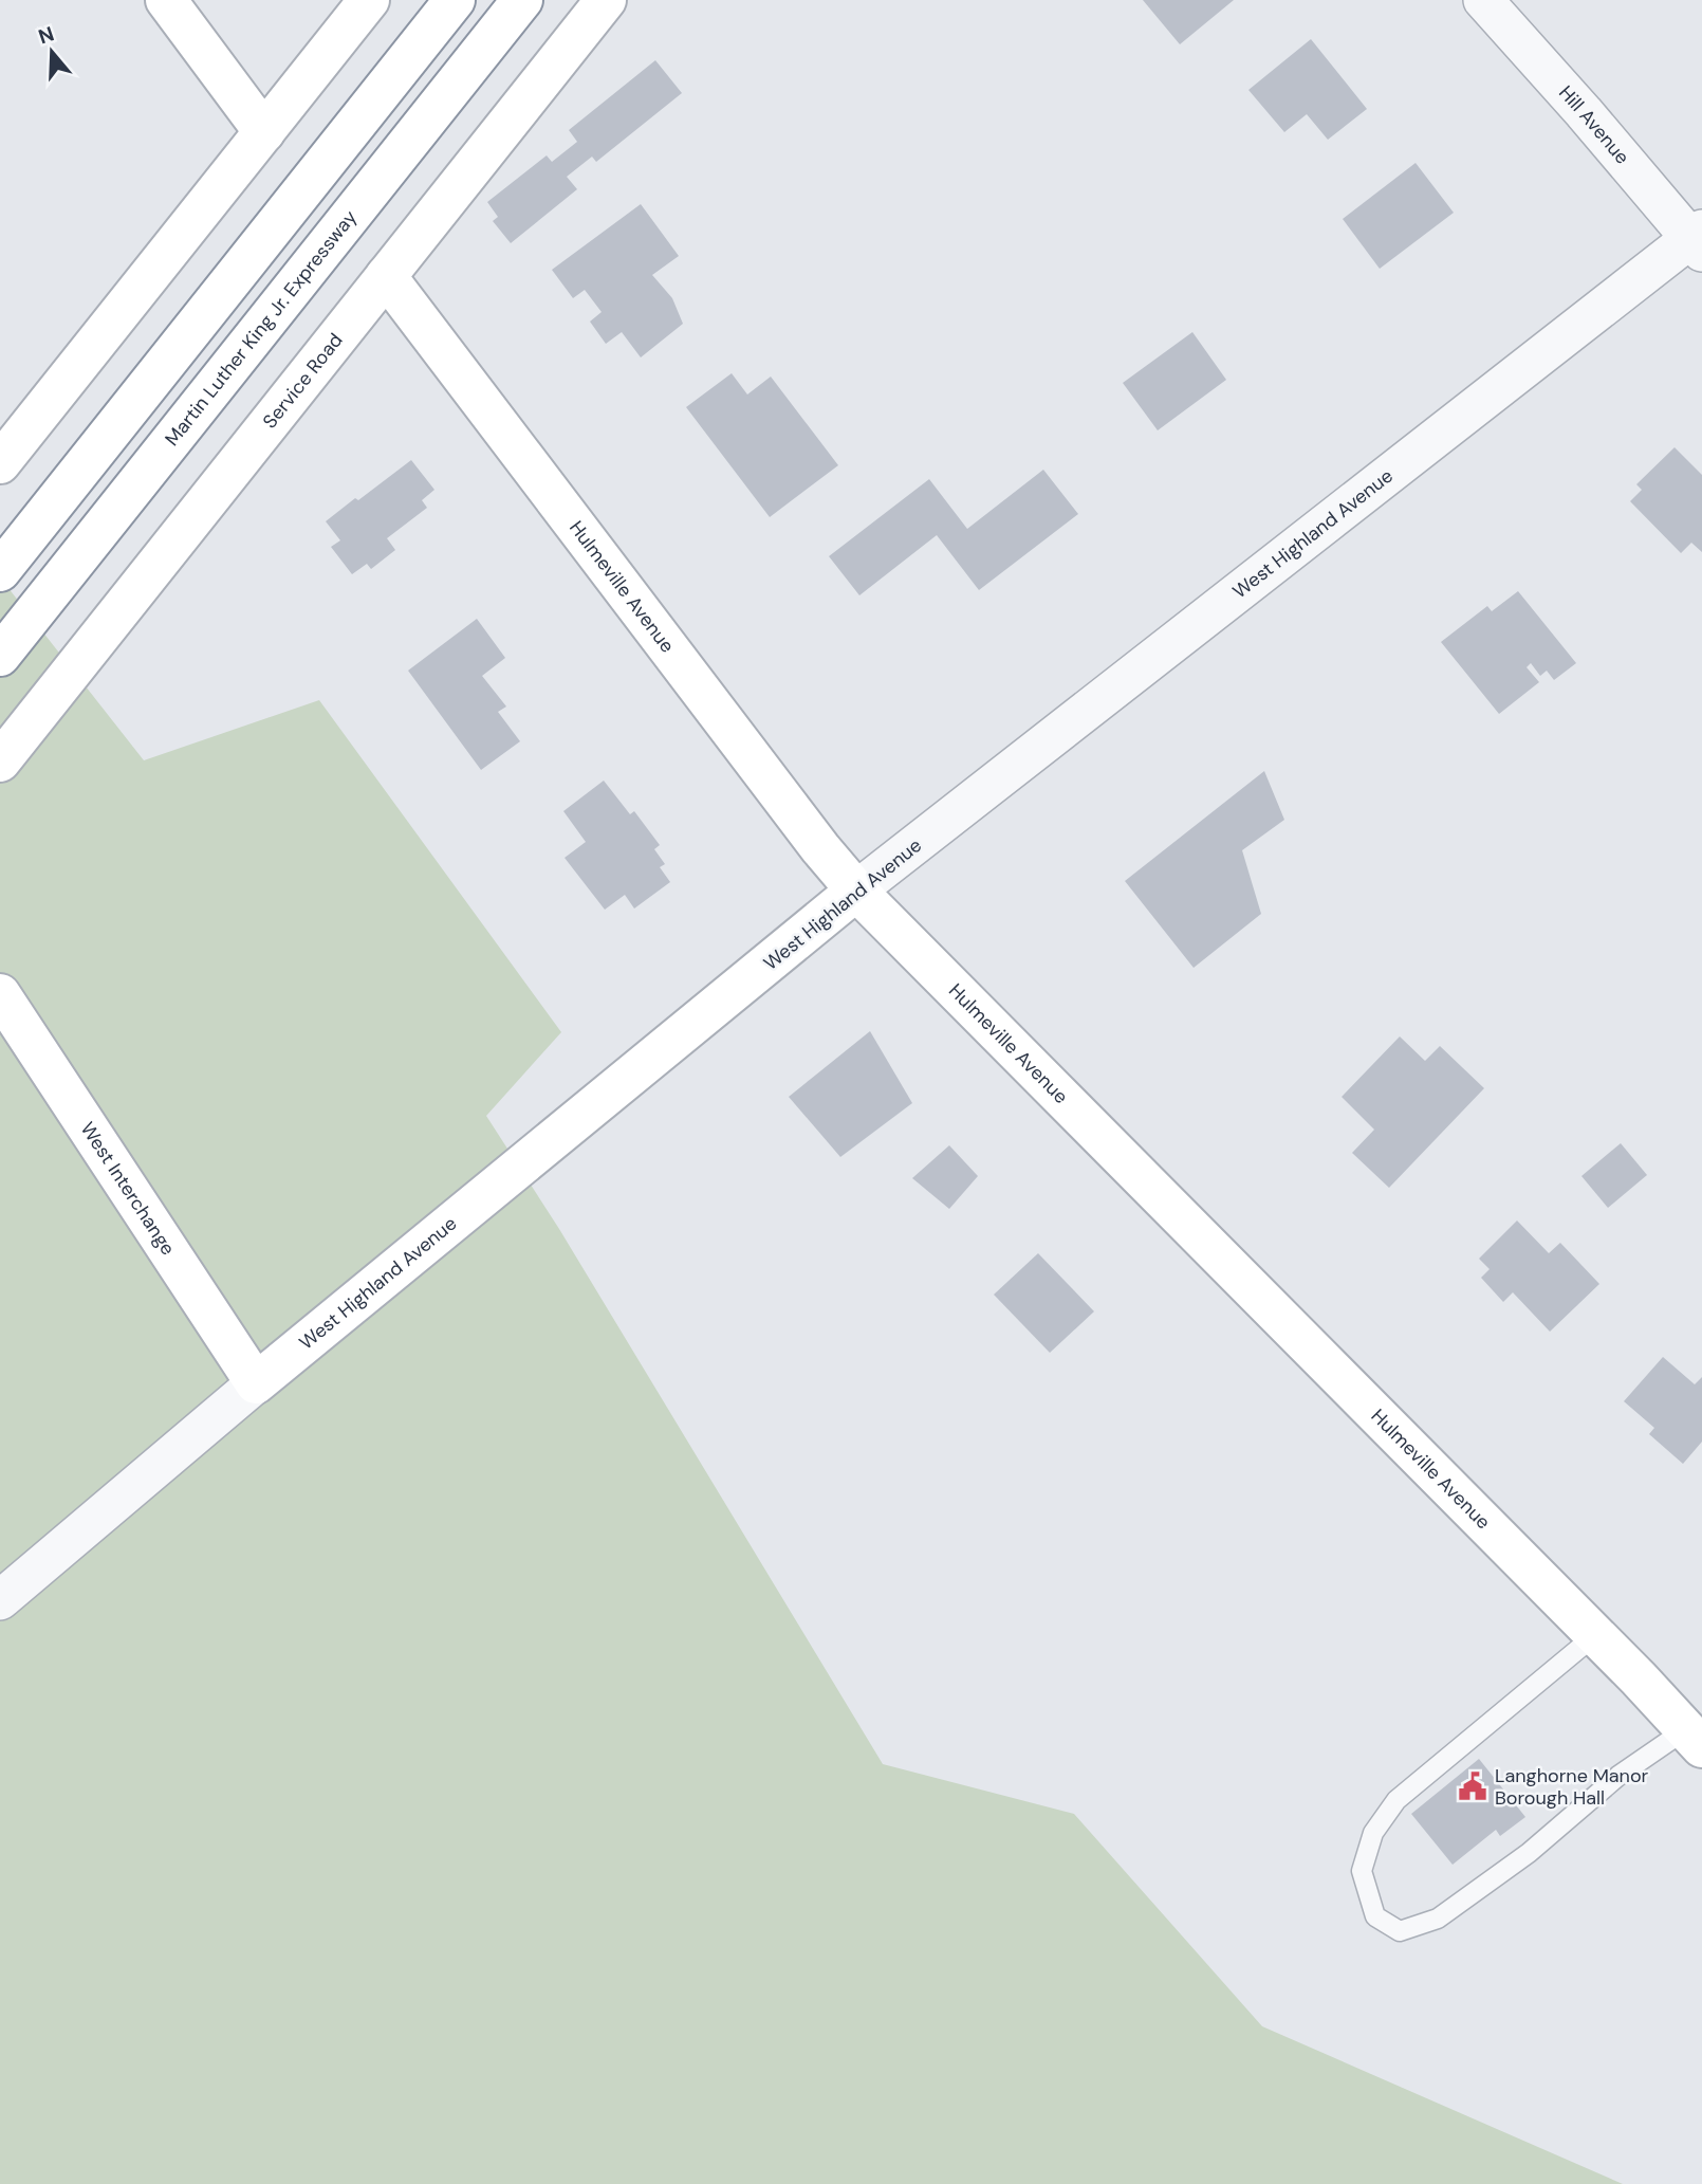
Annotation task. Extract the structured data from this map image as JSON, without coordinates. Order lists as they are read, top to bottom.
{
  "streets": {
    "main road": [
      "Martin Luther King Jr. Expressway",
      "Service Road",
      "West Highland Avenue",
      "Hulmeville Avenue",
      "West Interchange"
    ],
    "street": ["Hill Avenue"]
  },
  "crossings": [
    ["Hill Avenue", "West Highland Avenue"],
    ["Service Road", "Hulmeville Avenue"],
    ["West Highland Avenue", "Hulmeville Avenue"],
    ["West Highland Avenue", "West Interchange"]
  ],
  "places": {
    "public building": ["Langhorne Manor Borough Hall"]
  },
  "north": "top"
}
